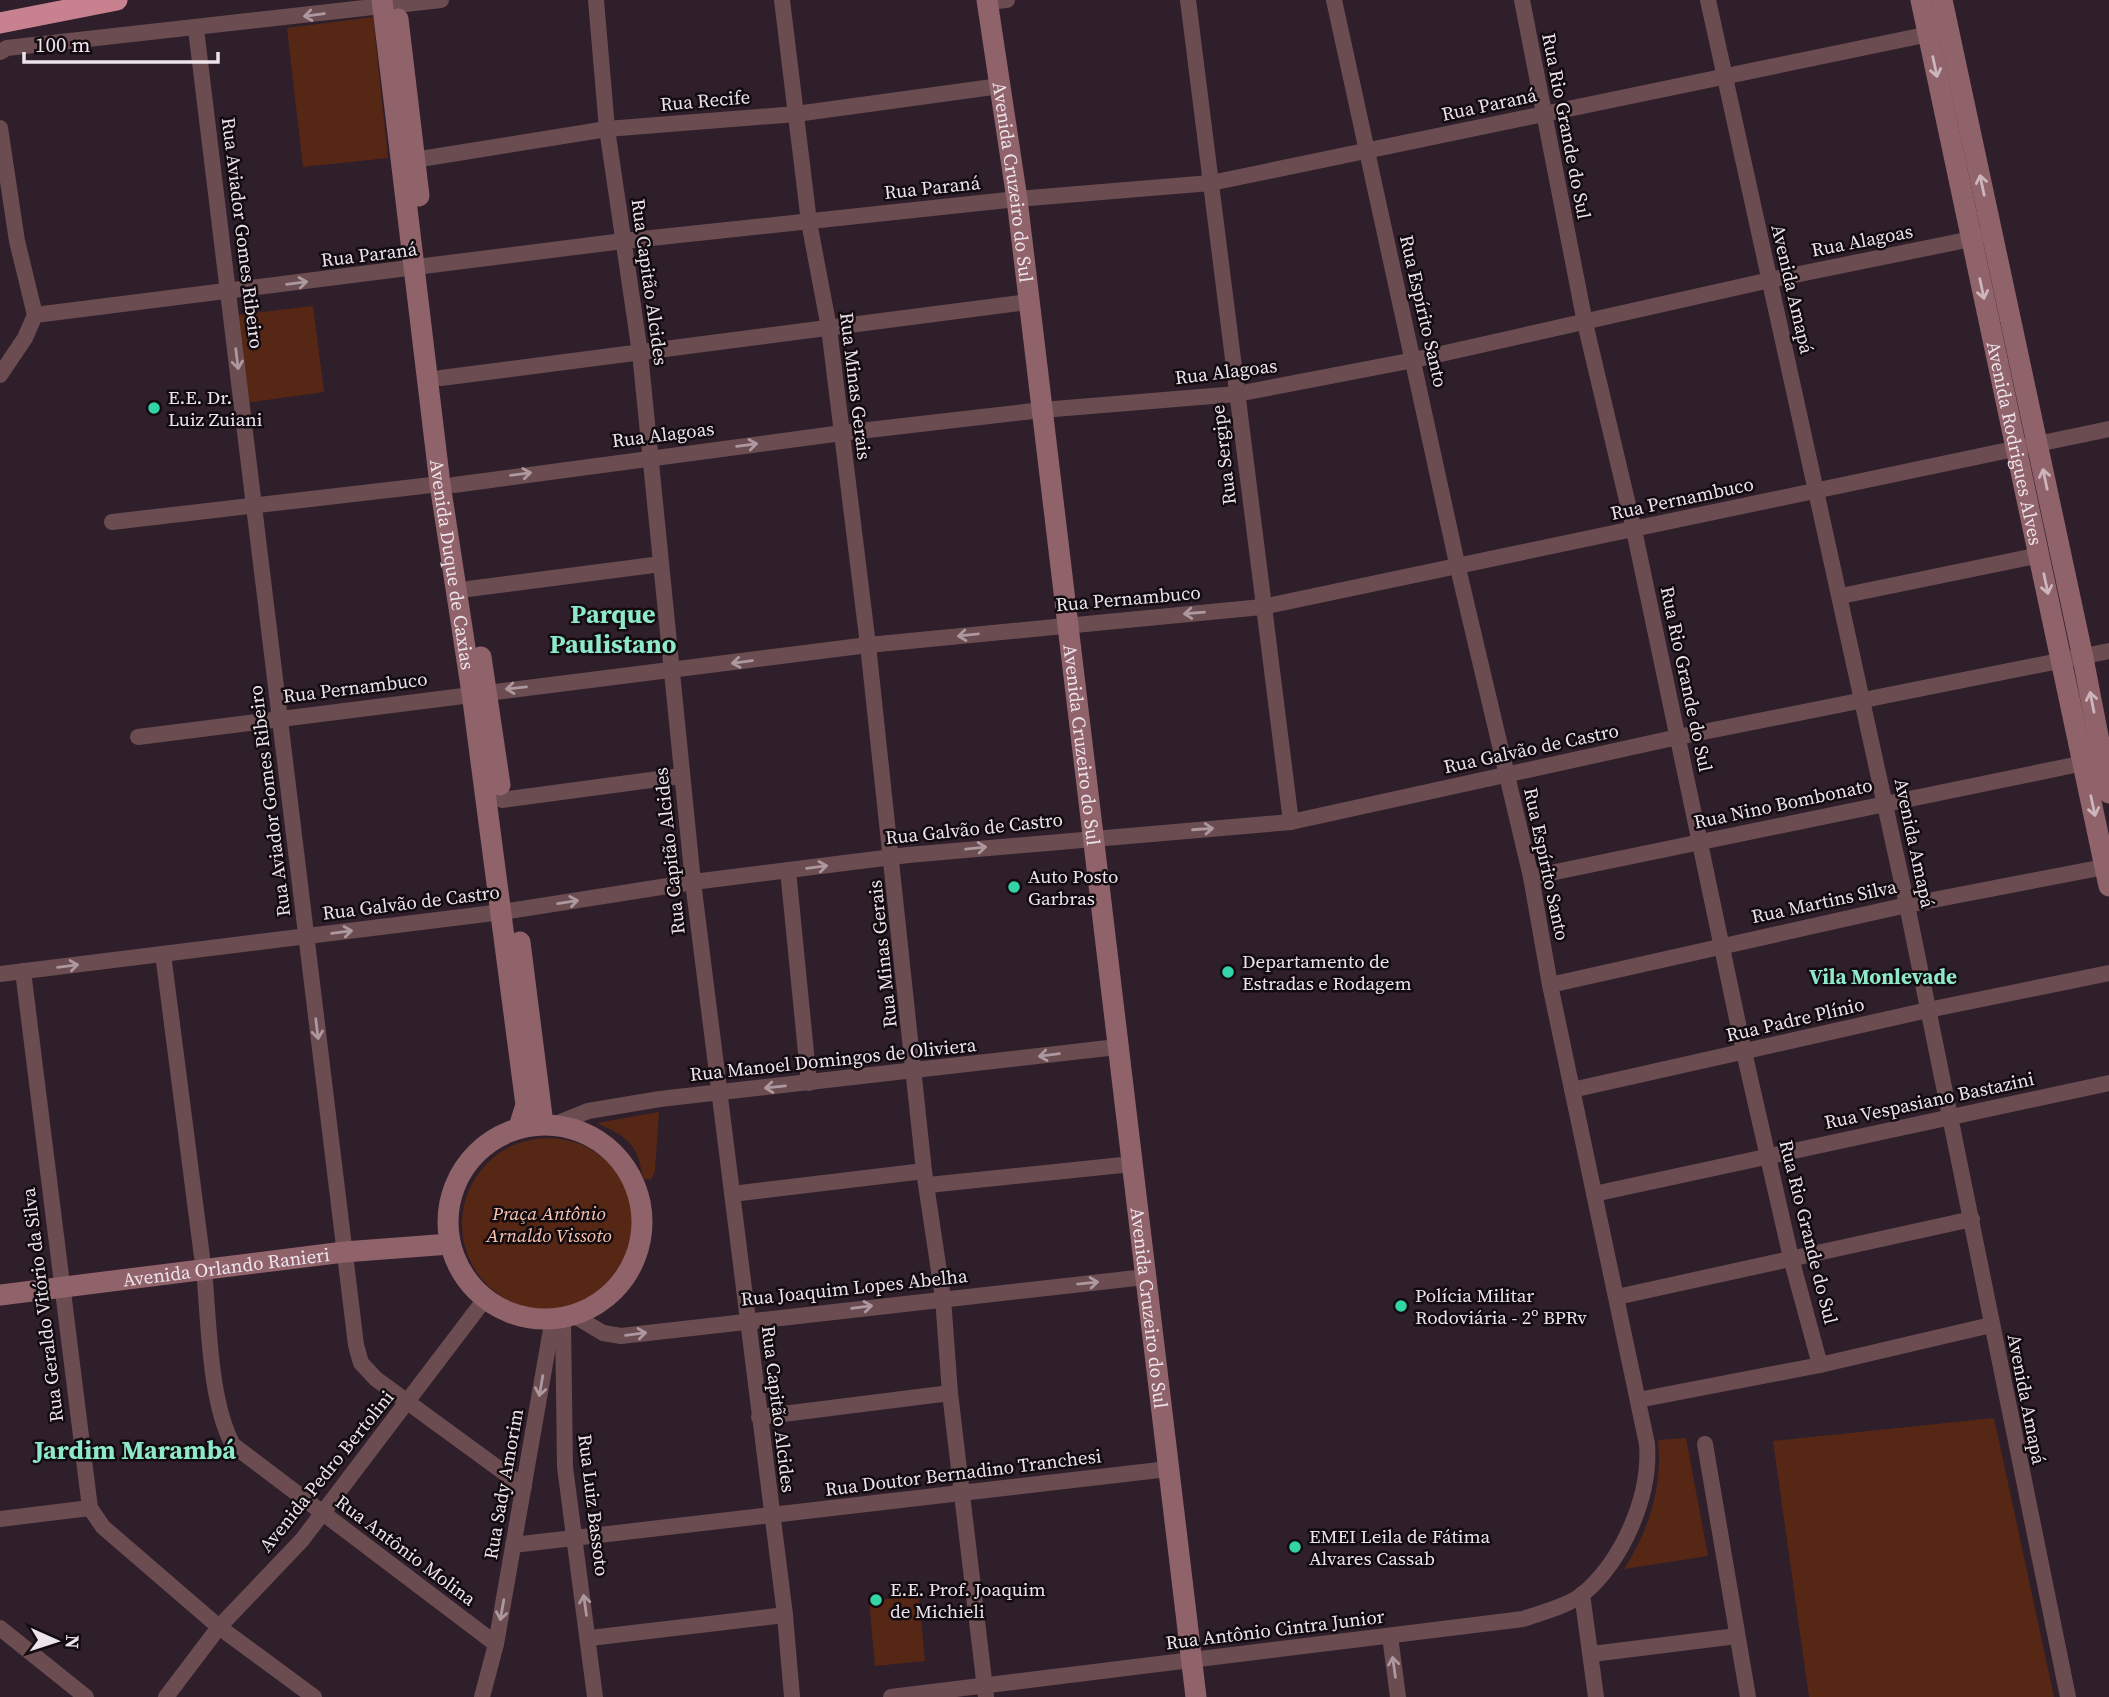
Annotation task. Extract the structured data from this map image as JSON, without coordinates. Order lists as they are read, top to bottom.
{
  "streets": {
    "main road": [
      "Avenida Cruzeiro do Sul",
      "Avenida Rodrigues Alves",
      "Avenida Duque de Caxias",
      "Avenida Orlando Ranieri"
    ],
    "street": [
      "Rua Recife",
      "Rua Paraná",
      "Rua Rio Grande do Sul",
      "Rua Aviador Gomes Ribeiro",
      "Rua Alagoas",
      "Rua Capitão Alcides",
      "Avenida Amapá",
      "Rua Espírito Santo",
      "Rua Minas Gerais",
      "Rua Sergipe",
      "Rua Pernambuco",
      "Rua Galvão de Castro",
      "Rua Nino Bombonato",
      "Rua Martins Silva",
      "Rua Padre Plínio",
      "Rua Manoel Domingos de Oliviera",
      "Rua Vespasiano Bastazini",
      "Rua Joaquim Lopes Abelha",
      "Rua Geraldo Vitório da Silva",
      "Avenida Pedro Bertolini",
      "Rua Doutor Bernadino Tranchesi",
      "Rua Sady Amorim",
      "Rua Luiz Bassoto",
      "Rua Antônio Molina",
      "Rua Antônio Cintra Junior"
    ]
  },
  "crossings": [
    ["Rua Recife", "Avenida Cruzeiro do Sul"],
    ["Rua Recife", "Rua Capitão Alcides"],
    ["Rua Recife", "Rua Minas Gerais"],
    ["Rua Recife", "Avenida Duque de Caxias"],
    ["Rua Paraná", "Rua Rio Grande do Sul"],
    ["Rua Paraná", "Avenida Cruzeiro do Sul"],
    ["Rua Paraná", "Rua Aviador Gomes Ribeiro"],
    ["Rua Paraná", "Rua Capitão Alcides"],
    ["Rua Paraná", "Avenida Amapá"],
    ["Rua Paraná", "Rua Espírito Santo"],
    ["Rua Paraná", "Rua Minas Gerais"],
    ["Rua Paraná", "Avenida Rodrigues Alves"],
    ["Rua Paraná", "Rua Sergipe"],
    ["Rua Paraná", "Avenida Duque de Caxias"],
    ["Rua Rio Grande do Sul", "Rua Alagoas"],
    ["Rua Rio Grande do Sul", "Rua Pernambuco"],
    ["Rua Rio Grande do Sul", "Rua Galvão de Castro"],
    ["Rua Rio Grande do Sul", "Rua Nino Bombonato"],
    ["Rua Rio Grande do Sul", "Rua Martins Silva"],
    ["Rua Rio Grande do Sul", "Rua Padre Plínio"],
    ["Rua Rio Grande do Sul", "Rua Vespasiano Bastazini"],
    ["Avenida Cruzeiro do Sul", "Rua Alagoas"],
    ["Avenida Cruzeiro do Sul", "Rua Pernambuco"],
    ["Avenida Cruzeiro do Sul", "Rua Galvão de Castro"],
    ["Avenida Cruzeiro do Sul", "Rua Manoel Domingos de Oliviera"],
    ["Avenida Cruzeiro do Sul", "Rua Joaquim Lopes Abelha"],
    ["Avenida Cruzeiro do Sul", "Rua Doutor Bernadino Tranchesi"],
    ["Avenida Cruzeiro do Sul", "Rua Antônio Cintra Junior"],
    ["Rua Aviador Gomes Ribeiro", "Rua Alagoas"],
    ["Rua Aviador Gomes Ribeiro", "Rua Pernambuco"],
    ["Rua Aviador Gomes Ribeiro", "Rua Galvão de Castro"],
    ["Rua Aviador Gomes Ribeiro", "Avenida Orlando Ranieri"],
    ["Rua Aviador Gomes Ribeiro", "Avenida Pedro Bertolini"],
    ["Rua Aviador Gomes Ribeiro", "Rua Sady Amorim"],
    ["Rua Alagoas", "Rua Capitão Alcides"],
    ["Rua Alagoas", "Avenida Amapá"],
    ["Rua Alagoas", "Rua Espírito Santo"],
    ["Rua Alagoas", "Rua Minas Gerais"],
    ["Rua Alagoas", "Avenida Rodrigues Alves"],
    ["Rua Alagoas", "Rua Sergipe"],
    ["Rua Alagoas", "Avenida Duque de Caxias"],
    ["Rua Capitão Alcides", "Rua Pernambuco"],
    ["Rua Capitão Alcides", "Rua Galvão de Castro"],
    ["Rua Capitão Alcides", "Rua Manoel Domingos de Oliviera"],
    ["Rua Capitão Alcides", "Rua Joaquim Lopes Abelha"],
    ["Rua Capitão Alcides", "Rua Doutor Bernadino Tranchesi"],
    ["Avenida Amapá", "Rua Pernambuco"],
    ["Avenida Amapá", "Rua Galvão de Castro"],
    ["Avenida Amapá", "Rua Nino Bombonato"],
    ["Avenida Amapá", "Rua Martins Silva"],
    ["Avenida Amapá", "Rua Padre Plínio"],
    ["Avenida Amapá", "Rua Vespasiano Bastazini"],
    ["Rua Espírito Santo", "Rua Pernambuco"],
    ["Rua Espírito Santo", "Rua Galvão de Castro"],
    ["Rua Espírito Santo", "Rua Nino Bombonato"],
    ["Rua Espírito Santo", "Rua Martins Silva"],
    ["Rua Espírito Santo", "Rua Padre Plínio"],
    ["Rua Espírito Santo", "Rua Vespasiano Bastazini"],
    ["Rua Espírito Santo", "Rua Antônio Cintra Junior"],
    ["Rua Minas Gerais", "Rua Pernambuco"],
    ["Rua Minas Gerais", "Rua Galvão de Castro"],
    ["Rua Minas Gerais", "Rua Manoel Domingos de Oliviera"],
    ["Rua Minas Gerais", "Rua Joaquim Lopes Abelha"],
    ["Rua Minas Gerais", "Rua Doutor Bernadino Tranchesi"],
    ["Rua Minas Gerais", "Rua Antônio Cintra Junior"],
    ["Avenida Rodrigues Alves", "Rua Pernambuco"],
    ["Avenida Rodrigues Alves", "Rua Galvão de Castro"],
    ["Avenida Rodrigues Alves", "Rua Nino Bombonato"],
    ["Avenida Rodrigues Alves", "Rua Martins Silva"],
    ["Rua Sergipe", "Rua Pernambuco"],
    ["Rua Sergipe", "Rua Galvão de Castro"],
    ["Rua Pernambuco", "Avenida Duque de Caxias"],
    ["Avenida Duque de Caxias", "Rua Galvão de Castro"],
    ["Avenida Duque de Caxias", "Rua Manoel Domingos de Oliviera"],
    ["Avenida Duque de Caxias", "Avenida Orlando Ranieri"],
    ["Avenida Duque de Caxias", "Rua Joaquim Lopes Abelha"],
    ["Avenida Duque de Caxias", "Avenida Pedro Bertolini"],
    ["Avenida Duque de Caxias", "Rua Sady Amorim"],
    ["Avenida Duque de Caxias", "Rua Luiz Bassoto"],
    ["Rua Galvão de Castro", "Rua Geraldo Vitório da Silva"],
    ["Rua Galvão de Castro", "Rua Antônio Molina"],
    ["Rua Manoel Domingos de Oliviera", "Avenida Orlando Ranieri"],
    ["Rua Manoel Domingos de Oliviera", "Rua Joaquim Lopes Abelha"],
    ["Rua Manoel Domingos de Oliviera", "Avenida Pedro Bertolini"],
    ["Rua Manoel Domingos de Oliviera", "Rua Sady Amorim"],
    ["Rua Manoel Domingos de Oliviera", "Rua Luiz Bassoto"],
    ["Avenida Orlando Ranieri", "Rua Joaquim Lopes Abelha"],
    ["Avenida Orlando Ranieri", "Rua Geraldo Vitório da Silva"],
    ["Avenida Orlando Ranieri", "Avenida Pedro Bertolini"],
    ["Avenida Orlando Ranieri", "Rua Sady Amorim"],
    ["Avenida Orlando Ranieri", "Rua Luiz Bassoto"],
    ["Avenida Orlando Ranieri", "Rua Antônio Molina"],
    ["Rua Joaquim Lopes Abelha", "Avenida Pedro Bertolini"],
    ["Rua Joaquim Lopes Abelha", "Rua Sady Amorim"],
    ["Rua Joaquim Lopes Abelha", "Rua Luiz Bassoto"],
    ["Avenida Pedro Bertolini", "Rua Sady Amorim"],
    ["Avenida Pedro Bertolini", "Rua Luiz Bassoto"],
    ["Avenida Pedro Bertolini", "Rua Antônio Molina"],
    ["Rua Doutor Bernadino Tranchesi", "Rua Sady Amorim"],
    ["Rua Doutor Bernadino Tranchesi", "Rua Luiz Bassoto"],
    ["Rua Sady Amorim", "Rua Luiz Bassoto"],
    ["Rua Sady Amorim", "Rua Antônio Molina"]
  ],
  "one_way": ["Rua Galvão de Castro", "Rua Sady Amorim"],
  "districts": ["Parque Paulistano", "Vila Monlevade", "Jardim Marambá"],
  "parks": ["Praça Antônio Arnaldo Vissoto"],
  "places": [
    "E.E. Dr. Luiz Zuiani",
    "Auto Posto Garbras",
    "Departamento de Estradas e Rodagem",
    "Polícia Militar Rodoviária - 2º BPRv",
    "EMEI Leila de Fátima Alvares Cassab",
    "E.E. Prof. Joaquim de Michieli"
  ],
  "scale_bar": "100 m",
  "north": "right"
}
